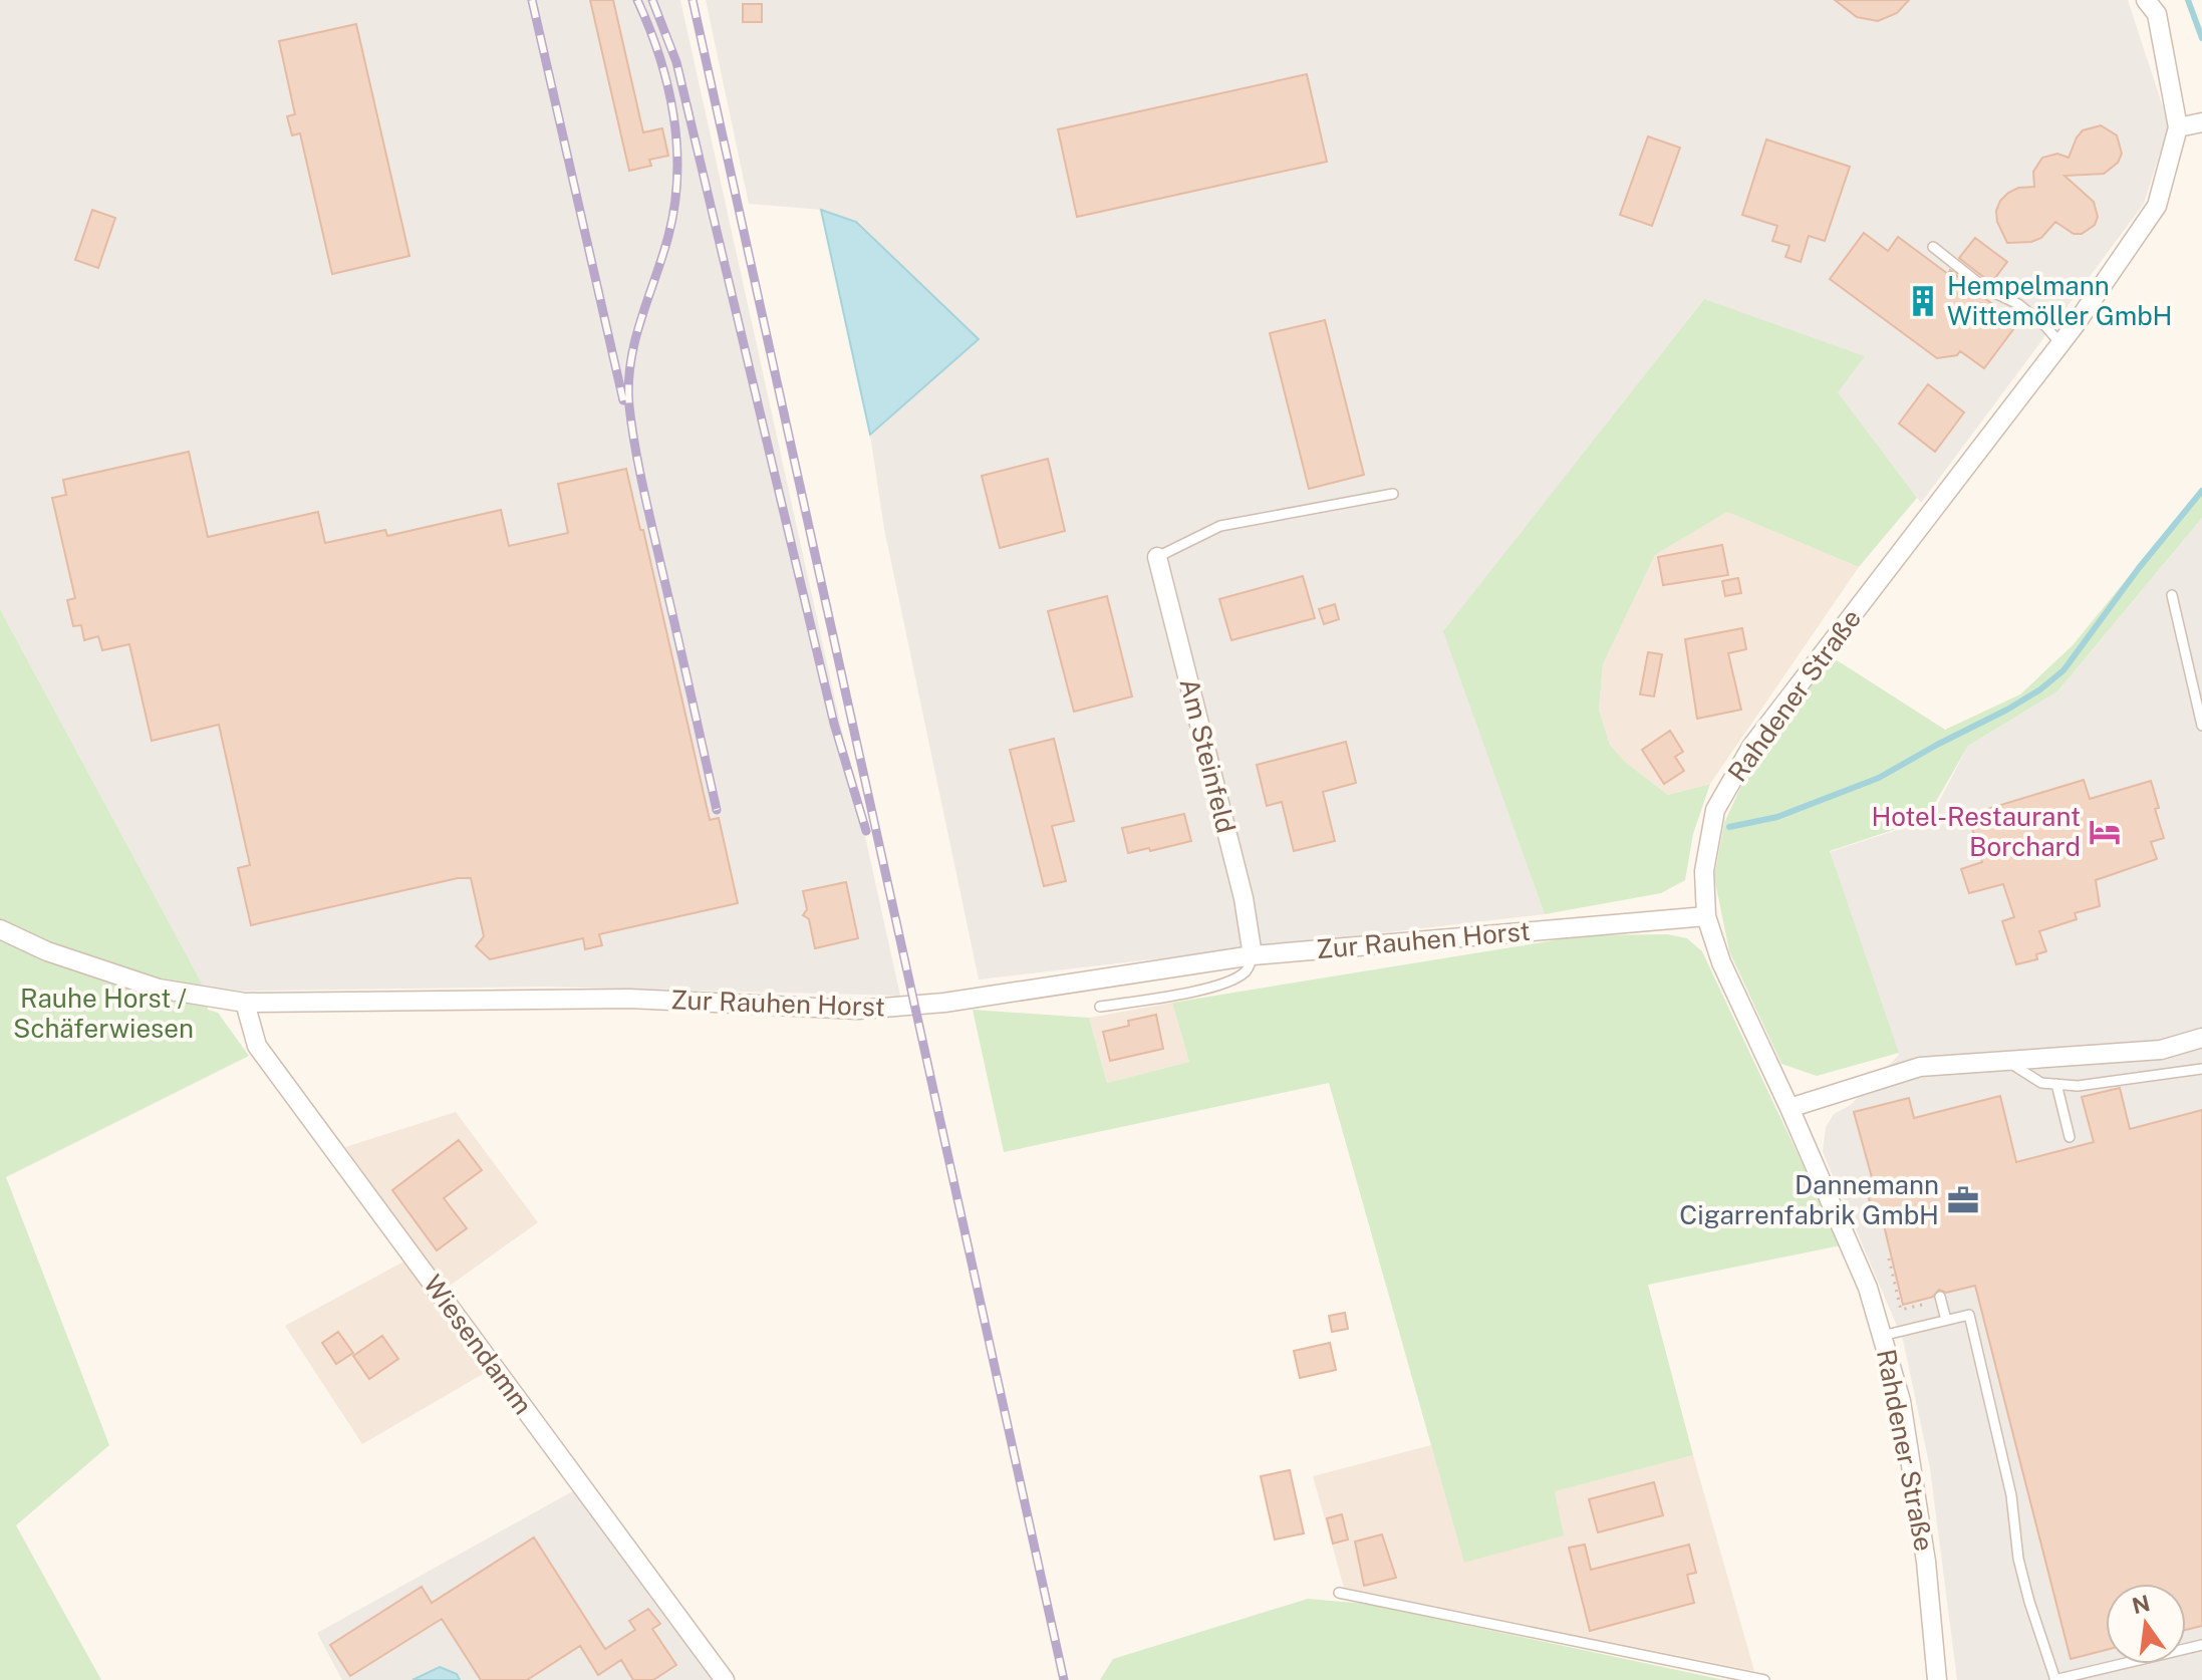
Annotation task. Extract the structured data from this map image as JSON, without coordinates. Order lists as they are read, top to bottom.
{
  "streets": {
    "street": [
      "Rahdener Straße",
      "Am Steinfeld",
      "Zur Rauhen Horst",
      "Wiesendamm"
    ]
  },
  "crossings": [
    ["Rahdener Straße", "Zur Rauhen Horst"],
    ["Am Steinfeld", "Zur Rauhen Horst"],
    ["Zur Rauhen Horst", "Wiesendamm"]
  ],
  "parks": ["Rauhe Horst / Schäferwiesen"],
  "places": {
    "building": ["Hempelmann Wittemöller GmbH"],
    "hotel": ["Hotel-Restaurant Borchard"],
    "office": ["Dannemann Cigarrenfabrik GmbH"]
  },
  "north": "top"
}
